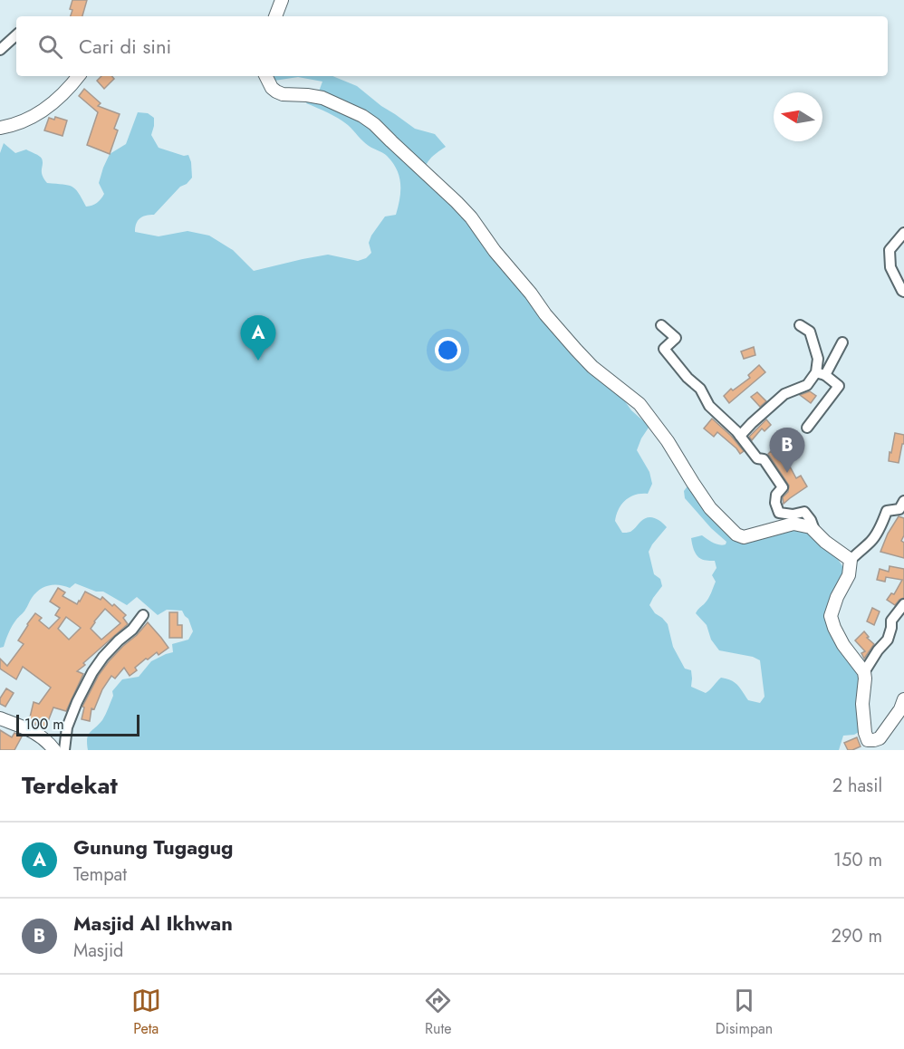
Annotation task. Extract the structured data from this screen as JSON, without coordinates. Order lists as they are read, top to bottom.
{
  "scale_bar": "100 m",
  "north": "left",
  "page": {
    "search": "Cari di sini",
    "pins": ["A", "B"],
    "scale": "100 m",
    "heading": ["Terdekat", "2 hasil"],
    "list": [
      {
        "mark": "A",
        "name": "Gunung Tugagug",
        "note": "Tempat",
        "value": "150 m"
      },
      {
        "mark": "B",
        "name": "Masjid Al Ikhwan",
        "note": "Masjid",
        "value": "290 m"
      }
    ],
    "nav": ["Peta", "Rute", "Disimpan"]
  }
}
